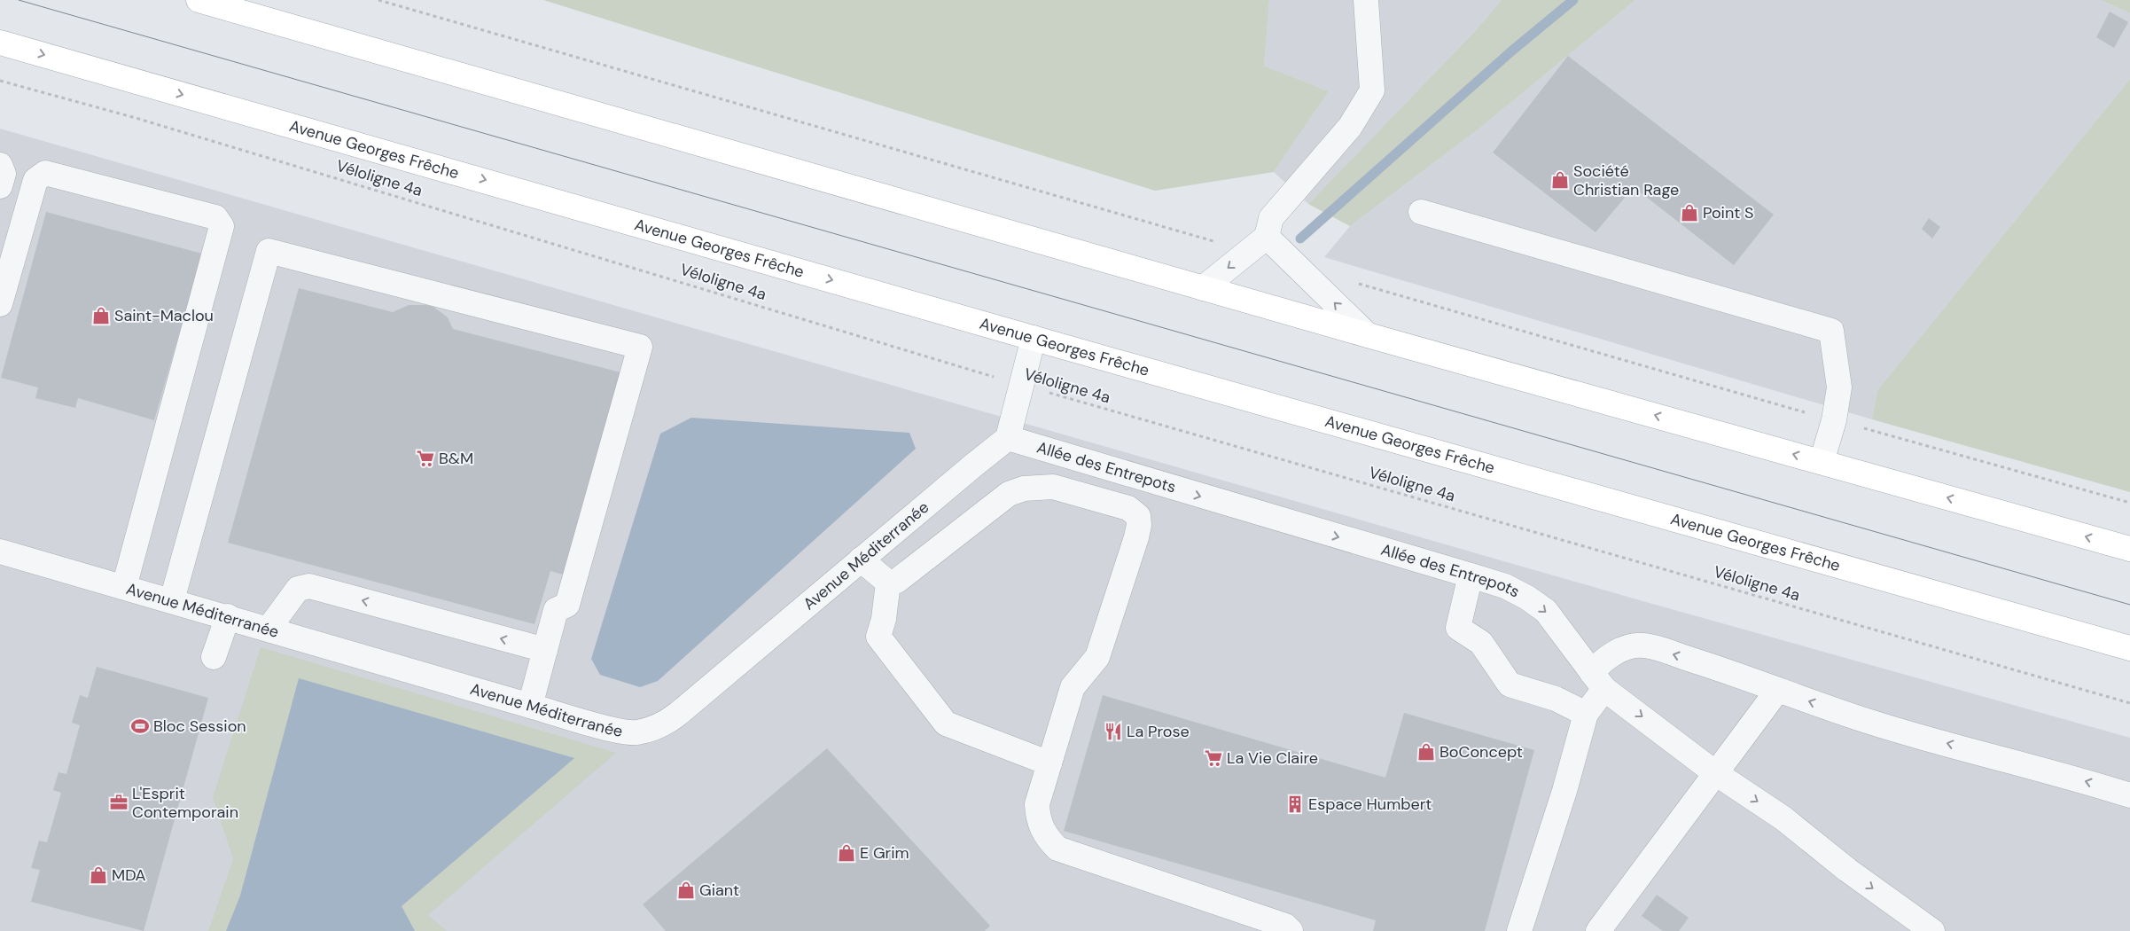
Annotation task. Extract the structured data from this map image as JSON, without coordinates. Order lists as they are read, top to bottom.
{
  "streets": {
    "main road": ["Avenue Georges Frêche"],
    "street": ["Allée des Entrepots", "Avenue Méditerranée"],
    "path": ["Véloligne 4a"]
  },
  "crossings": [
    ["Allée des Entrepots", "Avenue Méditerranée"]
  ],
  "places": {
    "shop": [
      "Société Christian Rage",
      "Point S",
      "Saint-Maclou",
      "BoConcept",
      "E Grim",
      "MDA",
      "Giant"
    ],
    "supermarket": ["B&M", "La Vie Claire"],
    "sports": ["Bloc Session"],
    "restaurant": ["La Prose"],
    "office": ["L'Esprit Contemporain"],
    "building": ["Espace Humbert"]
  }
}
